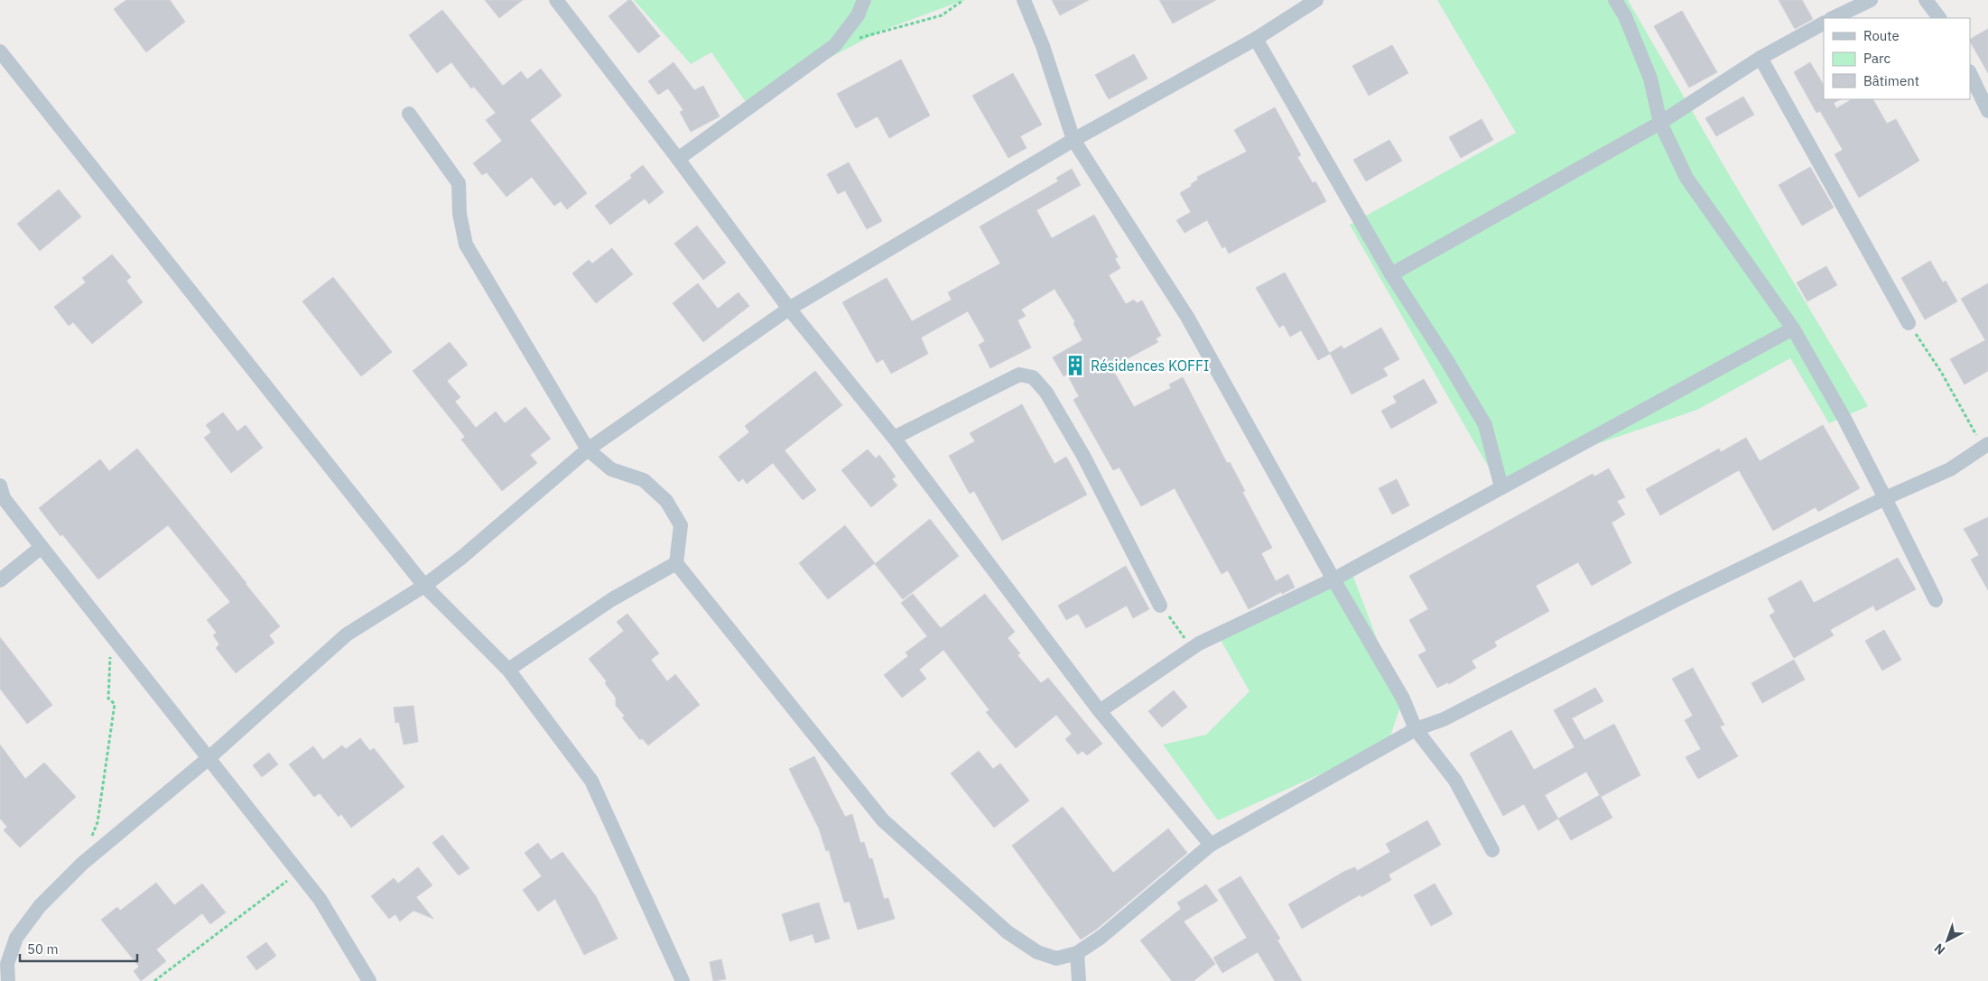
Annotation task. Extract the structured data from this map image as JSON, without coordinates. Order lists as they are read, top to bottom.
{
  "places": {
    "building": ["Résidences KOFFI"]
  },
  "legend": ["Route", "Parc", "Bâtiment"],
  "scale_bar": "50 m",
  "north": "bottom left"
}
